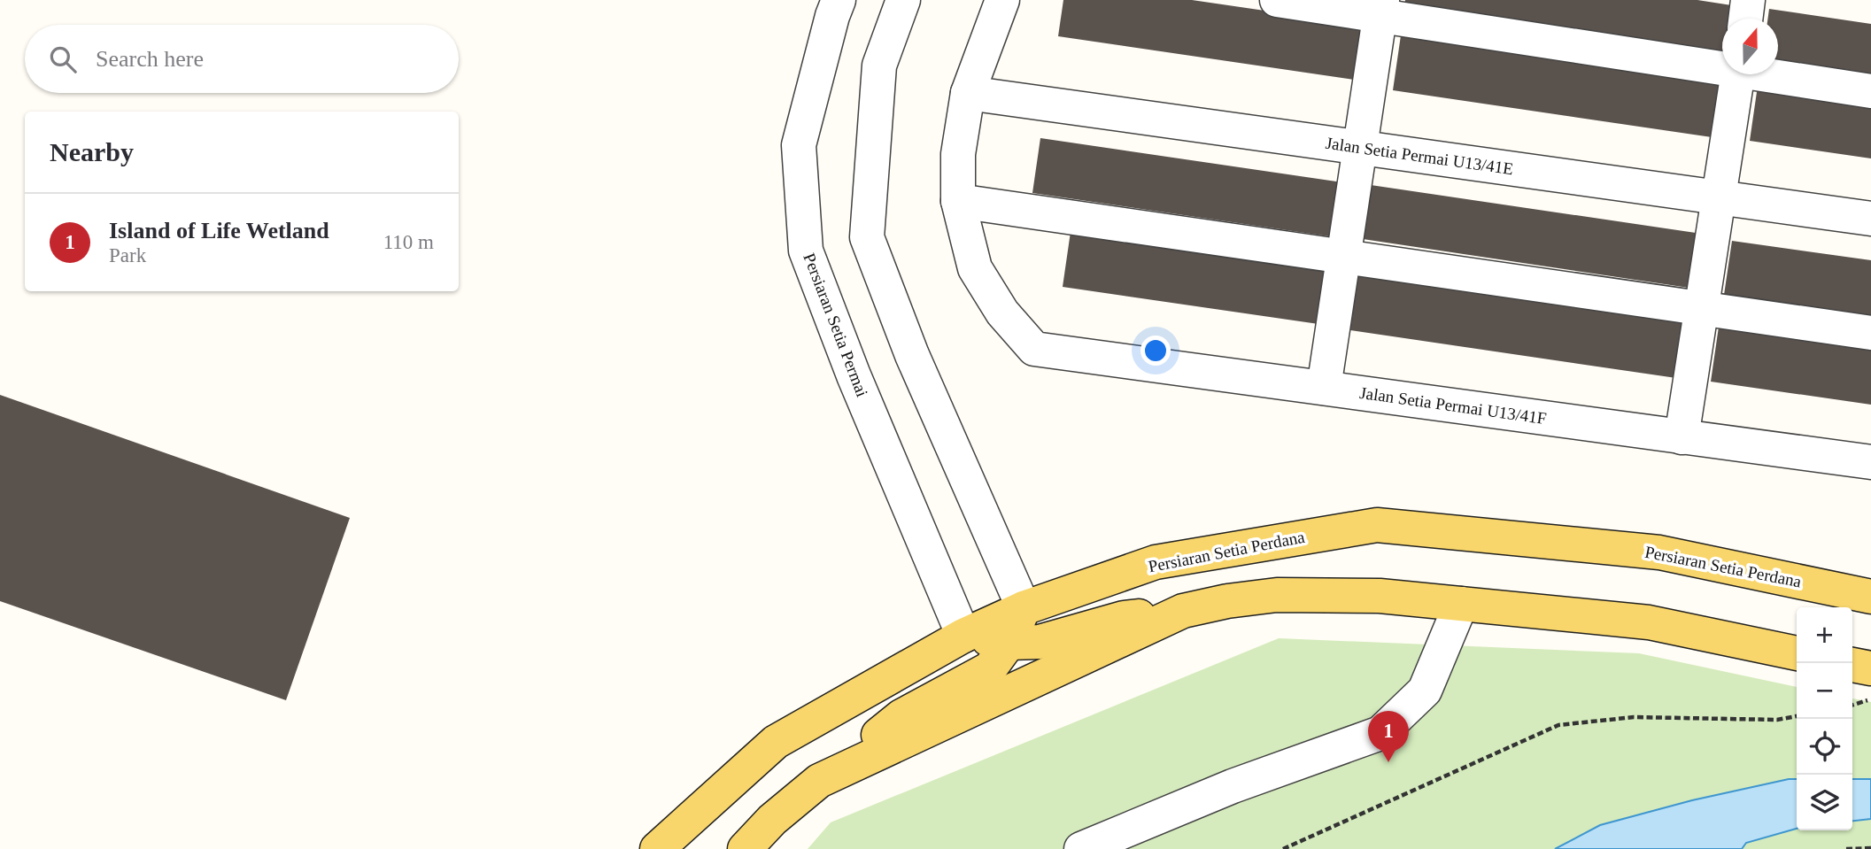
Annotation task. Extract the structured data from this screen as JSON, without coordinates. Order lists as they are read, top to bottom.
{
  "streets": {
    "main road": ["Persiaran Setia Perdana"],
    "street": ["Jalan Setia Permai U13/41E", "Persiaran Setia Permai", "Jalan Setia Permai U13/41F"]
  },
  "crossings": [
    ["Persiaran Setia Permai", "Persiaran Setia Perdana"]
  ],
  "north": "top",
  "page": {
    "search": "Search here",
    "heading": "Nearby",
    "list": [
      {
        "mark": "1",
        "name": "Island of Life Wetland",
        "note": "Park",
        "value": "110 m"
      }
    ],
    "map_buttons": ["+", "−"],
    "pins": "1"
  }
}
